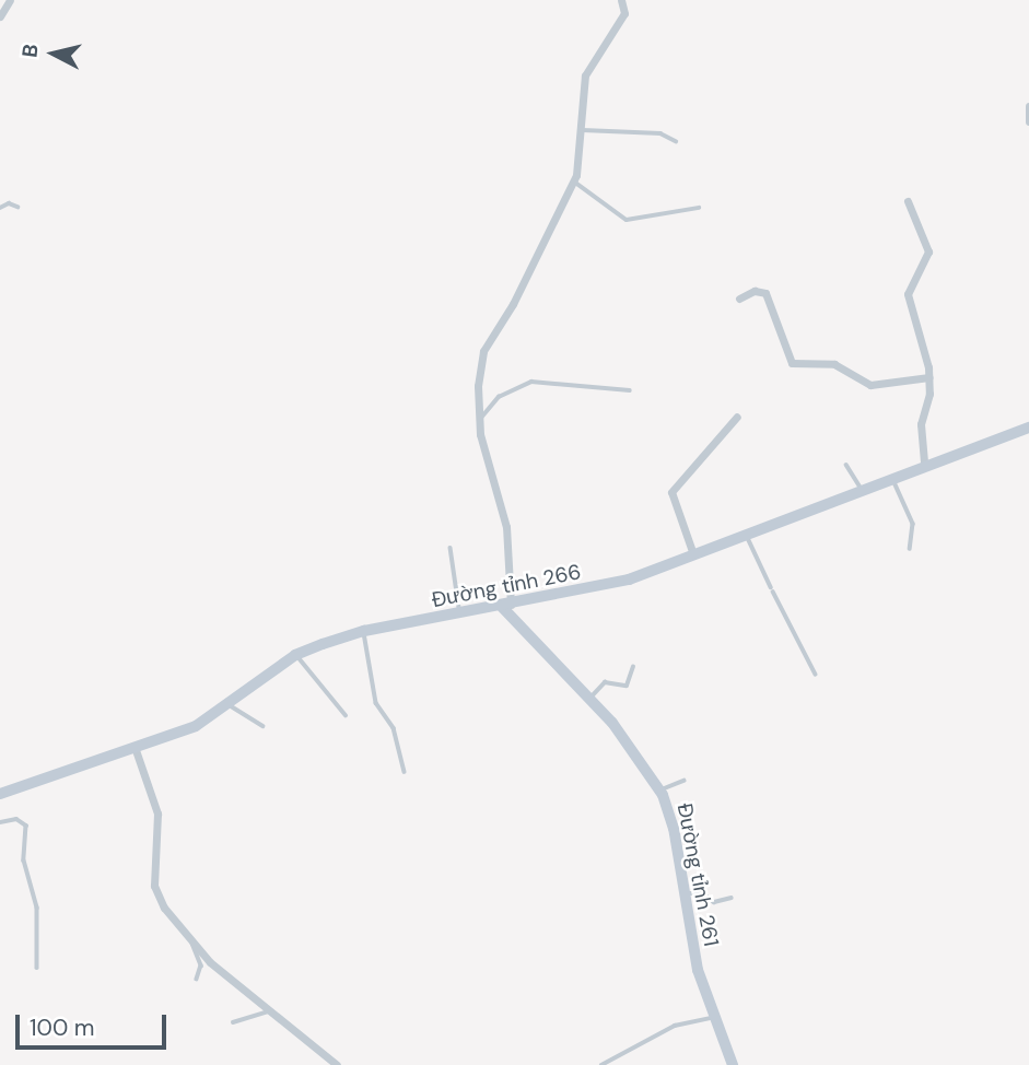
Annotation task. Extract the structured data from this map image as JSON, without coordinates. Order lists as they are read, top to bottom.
{
  "streets": {
    "main road": ["Đường tỉnh 266", "Đường tỉnh 261"]
  },
  "crossings": [
    ["Đường tỉnh 266", "Đường tỉnh 261"]
  ],
  "scale_bar": "100 m",
  "north": "left"
}
